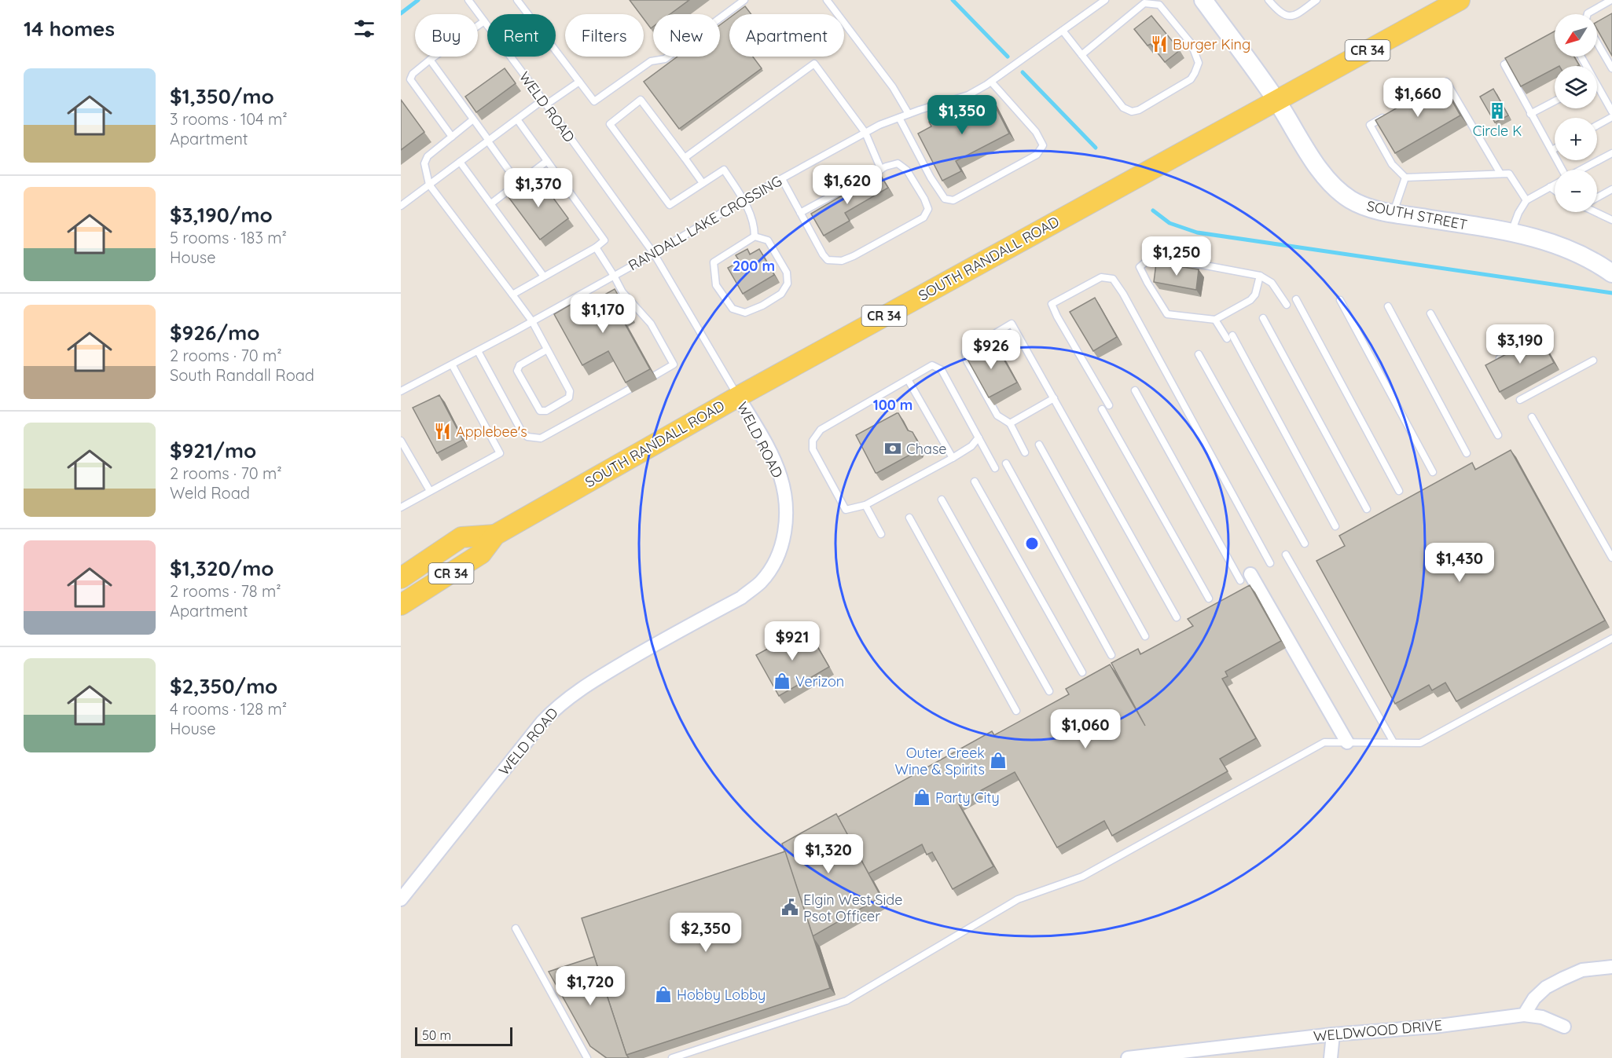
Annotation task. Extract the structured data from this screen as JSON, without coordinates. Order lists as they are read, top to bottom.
{
  "streets": {
    "main road": ["CR 34", "SOUTH RANDALL ROAD"],
    "street": ["WELD ROAD", "SOUTH STREET", "WELDWOOD DRIVE"],
    "lane": ["RANDALL LAKE CROSSING"]
  },
  "crossings": [
    ["WELD ROAD", "RANDALL LAKE CROSSING"],
    ["WELD ROAD", "SOUTH RANDALL ROAD"],
    ["SOUTH STREET", "SOUTH RANDALL ROAD"]
  ],
  "places": {
    "restaurant": ["Burger King", "Applebee's"],
    "building": ["Circle K"],
    "bank": ["Chase"],
    "shop": [
      "Verizon",
      "Outer Creek Wine & Spirits",
      "Party City",
      "Hobby Lobby"
    ],
    "public building": ["Elgin West Side Psot Officer"]
  },
  "scale_bar": "50 m",
  "north": "bottom left",
  "page": {
    "heading": "14 homes",
    "map_buttons": ["+", "−"],
    "chip": [
      "Buy",
      "Rent",
      "Filters",
      "New",
      "Apartment"
    ],
    "list": [
      {
        "name": "$1,350/mo",
        "note": "3 rooms · 104 m² · Apartment"
      },
      {
        "name": "$3,190/mo",
        "note": "5 rooms · 183 m² · House"
      },
      {
        "name": "$926/mo",
        "note": "2 rooms · 70 m² · South Randall Road"
      },
      {
        "name": "$921/mo",
        "note": "2 rooms · 70 m² · Weld Road"
      },
      {
        "name": "$1,320/mo",
        "note": "2 rooms · 78 m² · Apartment"
      },
      {
        "name": "$2,350/mo",
        "note": "4 rooms · 128 m² · House"
      }
    ],
    "price": [
      "$1,660",
      "$1,350",
      "$1,620",
      "$1,370",
      "$1,250",
      "$1,170",
      "$3,190",
      "$926",
      "$1,430",
      "$921",
      "$1,060",
      "$1,320",
      "$2,350",
      "$1,720"
    ],
    "scale": "50 m"
  },
  "rings": ["200 m", "100 m"]
}
